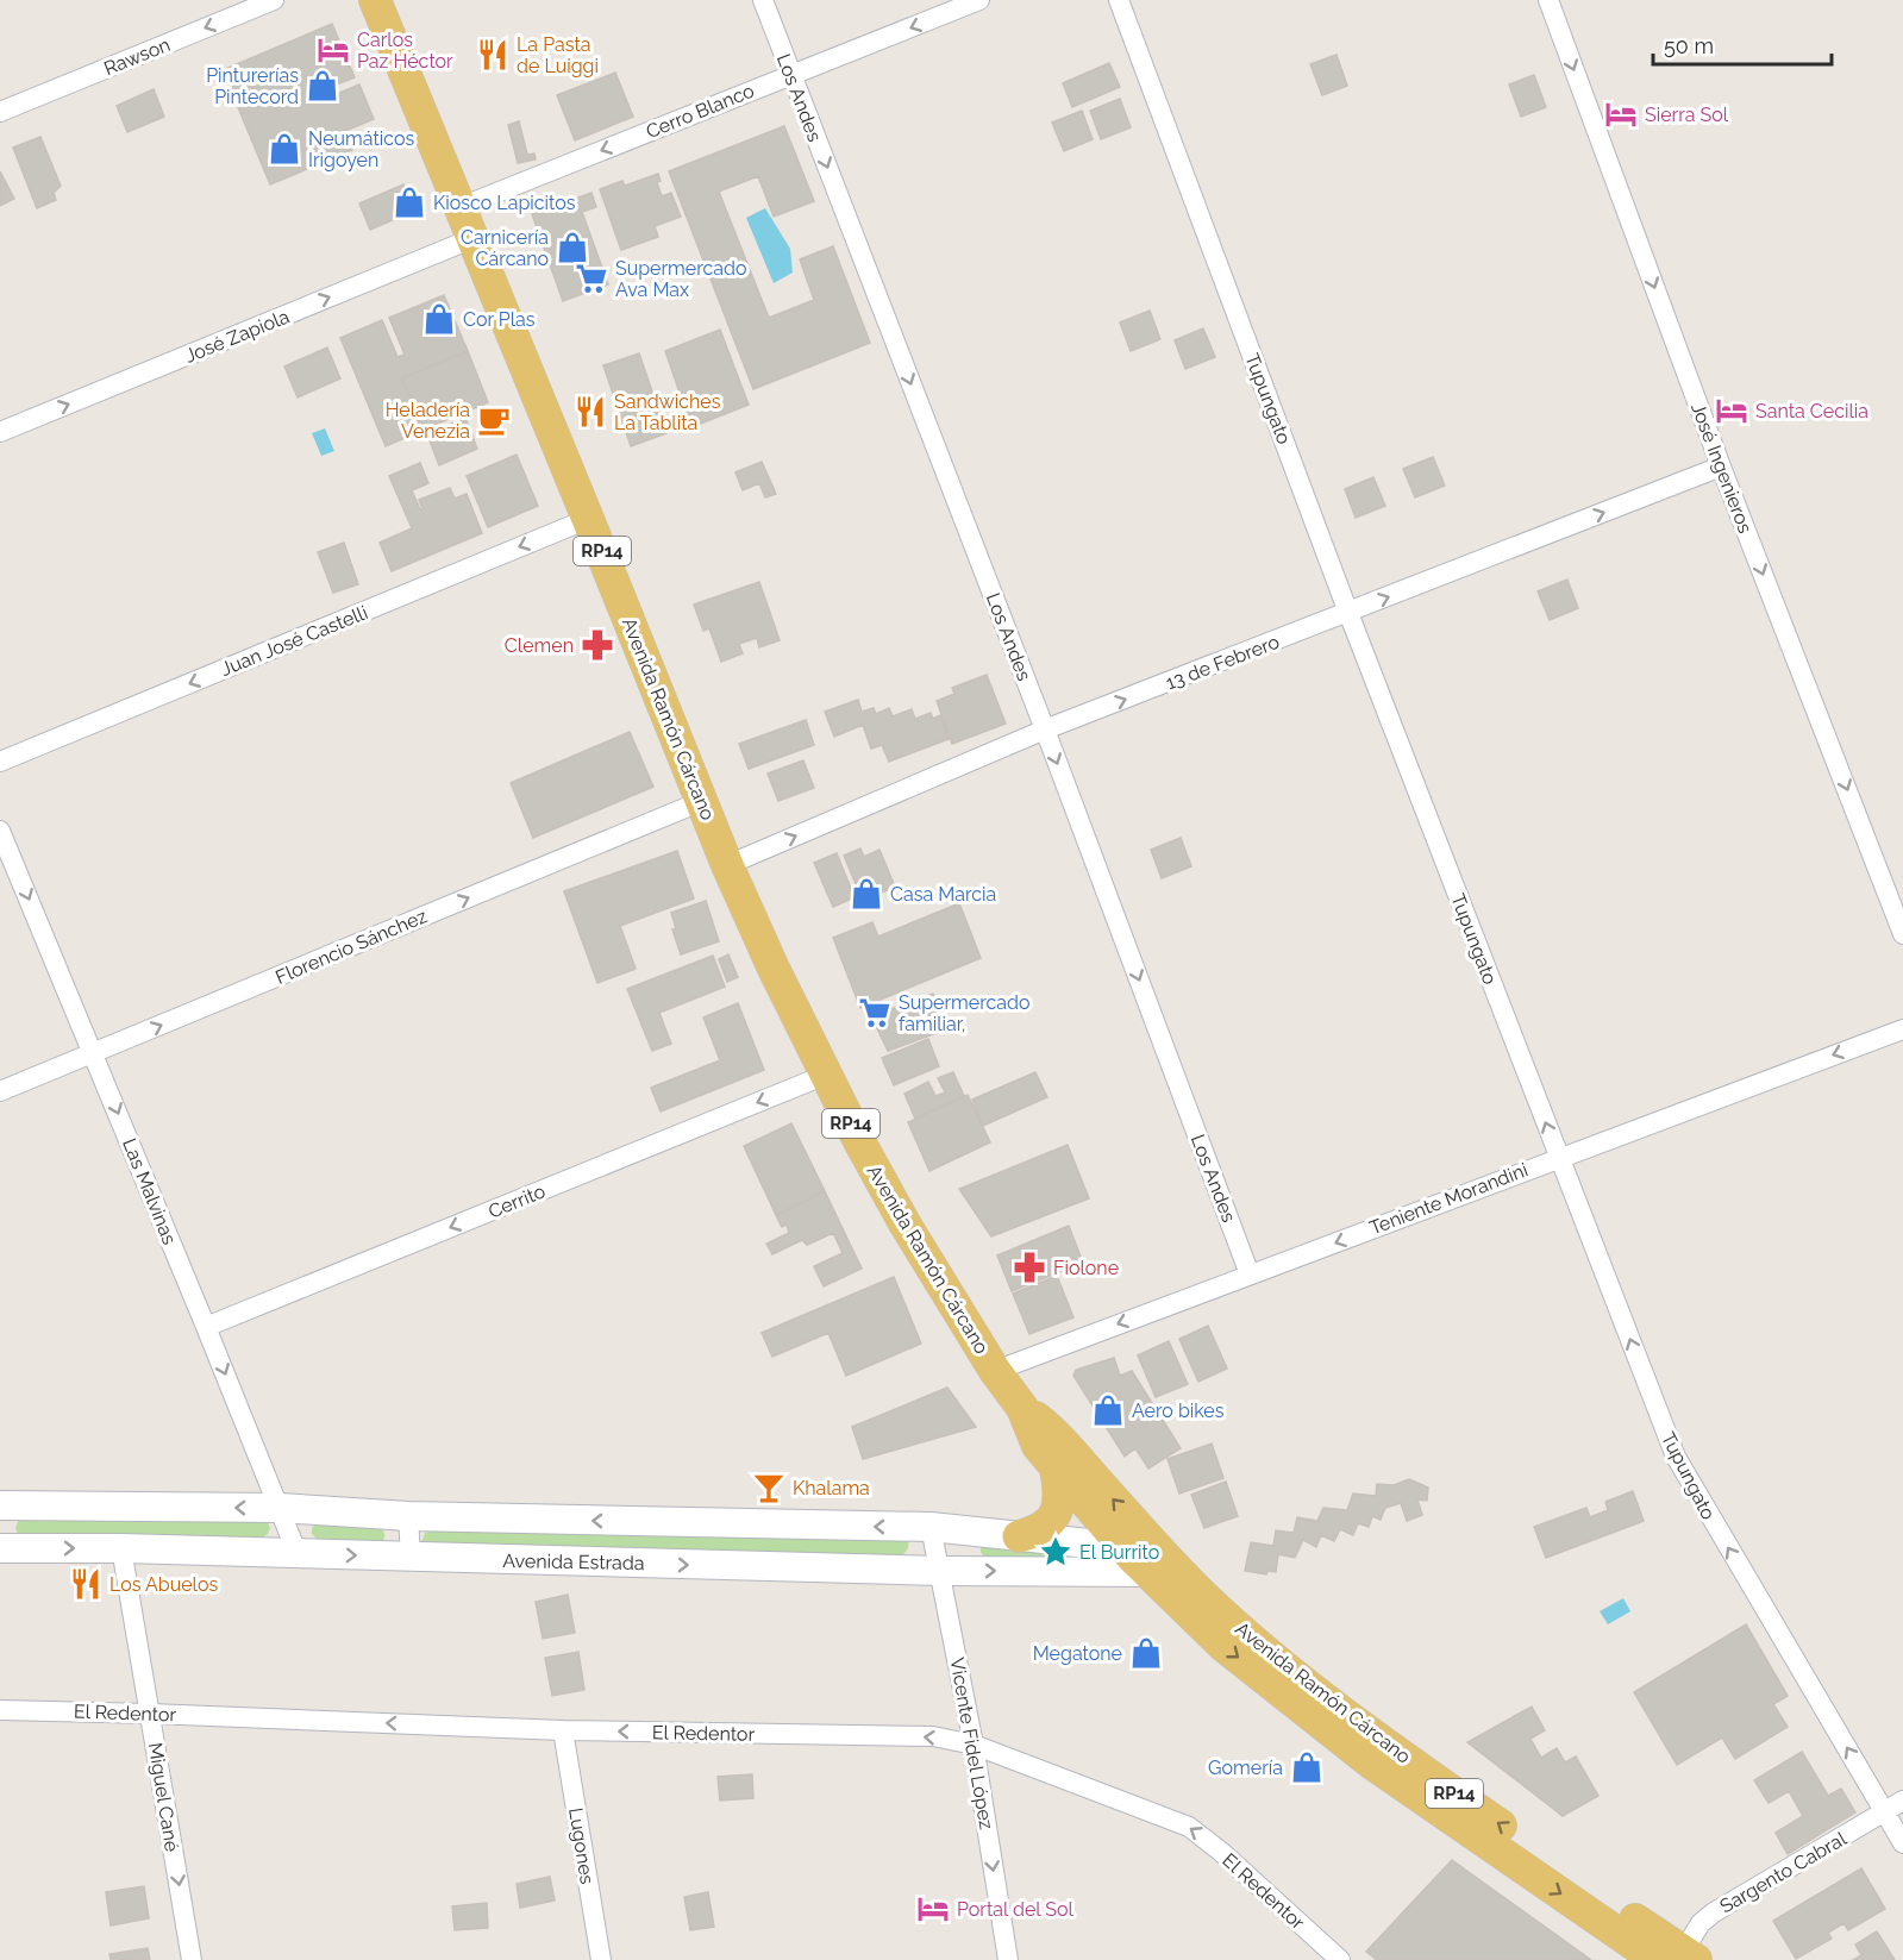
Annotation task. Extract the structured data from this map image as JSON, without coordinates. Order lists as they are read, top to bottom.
{
  "streets": {
    "main road": ["RP14", "Avenida Ramón Cárcano", "Avenida Estrada"],
    "street": [
      "Rawson",
      "Los Andes",
      "Cerro Blanco",
      "José Zapiola",
      "Tupungato",
      "José Ingenieros",
      "Juan José Castelli",
      "13 de Febrero",
      "Florencio Sánchez",
      "Las Malvinas",
      "Teniente Morandini",
      "Cerrito",
      "El Redentor",
      "Vicente Fidel López",
      "Miguel Cané",
      "Lugones",
      "Sargento Cabral"
    ]
  },
  "crossings": [
    ["Los Andes", "Cerro Blanco"],
    ["Los Andes", "13 de Febrero"],
    ["Los Andes", "Teniente Morandini"],
    ["Cerro Blanco", "Avenida Ramón Cárcano"],
    ["José Zapiola", "Avenida Ramón Cárcano"],
    ["Tupungato", "13 de Febrero"],
    ["Tupungato", "Teniente Morandini"],
    ["Tupungato", "Sargento Cabral"],
    ["José Ingenieros", "13 de Febrero"],
    ["Juan José Castelli", "Avenida Ramón Cárcano"],
    ["13 de Febrero", "Avenida Ramón Cárcano"],
    ["Avenida Ramón Cárcano", "Florencio Sánchez"],
    ["Avenida Ramón Cárcano", "Teniente Morandini"],
    ["Avenida Ramón Cárcano", "Cerrito"],
    ["Avenida Ramón Cárcano", "Avenida Estrada"],
    ["Avenida Ramón Cárcano", "Sargento Cabral"],
    ["Florencio Sánchez", "Las Malvinas"],
    ["Las Malvinas", "Cerrito"],
    ["Las Malvinas", "Avenida Estrada"],
    ["Avenida Estrada", "Vicente Fidel López"],
    ["Avenida Estrada", "Miguel Cané"],
    ["El Redentor", "Vicente Fidel López"],
    ["El Redentor", "Miguel Cané"],
    ["El Redentor", "Lugones"]
  ],
  "one_way": [
    "Rawson",
    "Los Andes",
    "Cerro Blanco",
    "José Zapiola",
    "Tupungato",
    "José Ingenieros",
    "Juan José Castelli",
    "13 de Febrero",
    "Florencio Sánchez",
    "Las Malvinas",
    "Teniente Morandini",
    "Cerrito",
    "El Redentor",
    "Vicente Fidel López",
    "Miguel Cané"
  ],
  "places": {
    "hotel": [
      "Carlos Paz Héctor",
      "Sierra Sol",
      "Santa Cecilia",
      "Portal del Sol"
    ],
    "restaurant": ["La Pasta de Luiggi", "Sandwiches La Tablita", "Los Abuelos"],
    "shop": [
      "Pinturerías Pintecord",
      "Neumáticos Irigoyen",
      "Kiosco Lapicitos",
      "Carnicería Cárcano",
      "Cor Plas",
      "Casa Marcia",
      "Aero bikes",
      "Megatone",
      "Gomería"
    ],
    "supermarket": ["Supermercado Ava Max", "Supermercado familiar,"],
    "cafe": ["Heladería Venezia"],
    "pharmacy": ["Clemen", "Fiolone"],
    "bar": ["Khalama"],
    "place": ["El Burrito"]
  },
  "scale_bar": "50 m"
}
